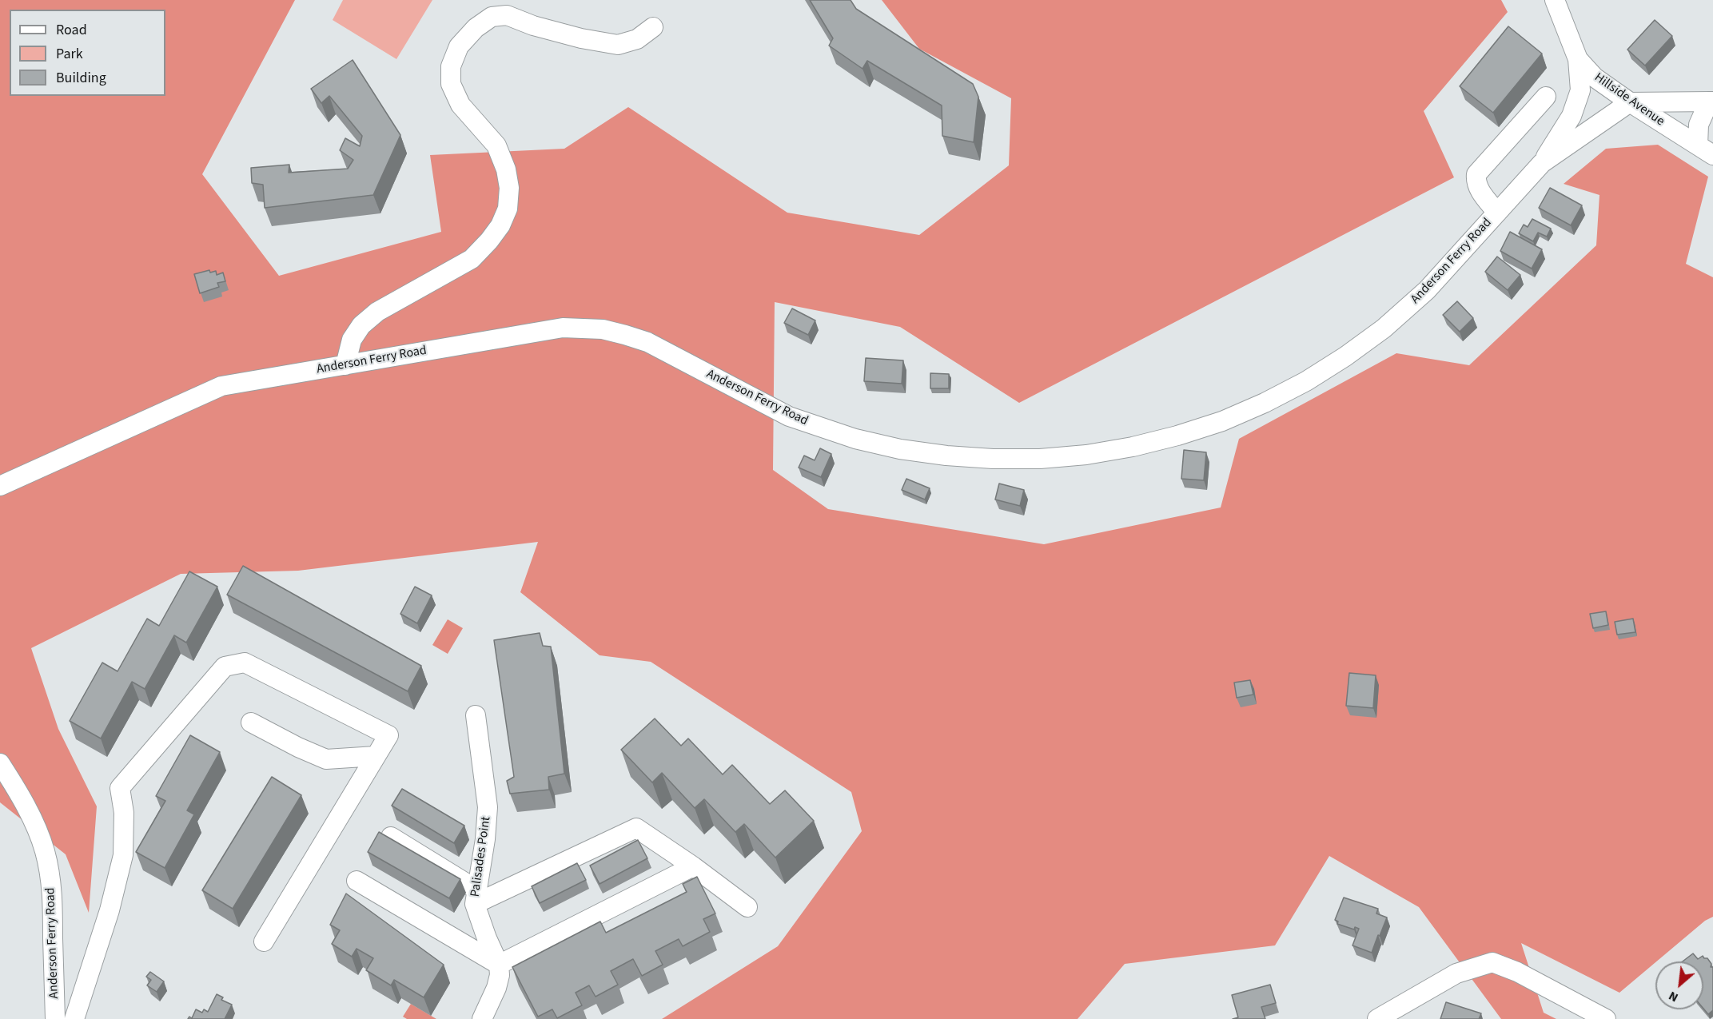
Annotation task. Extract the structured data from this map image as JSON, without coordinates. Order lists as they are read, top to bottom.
{
  "streets": {
    "street": ["Hillside Avenue", "Anderson Ferry Road", "Palisades Point"]
  },
  "crossings": [
    ["Hillside Avenue", "Anderson Ferry Road"]
  ],
  "legend": ["Road", "Park", "Building"],
  "north": "bottom left"
}
